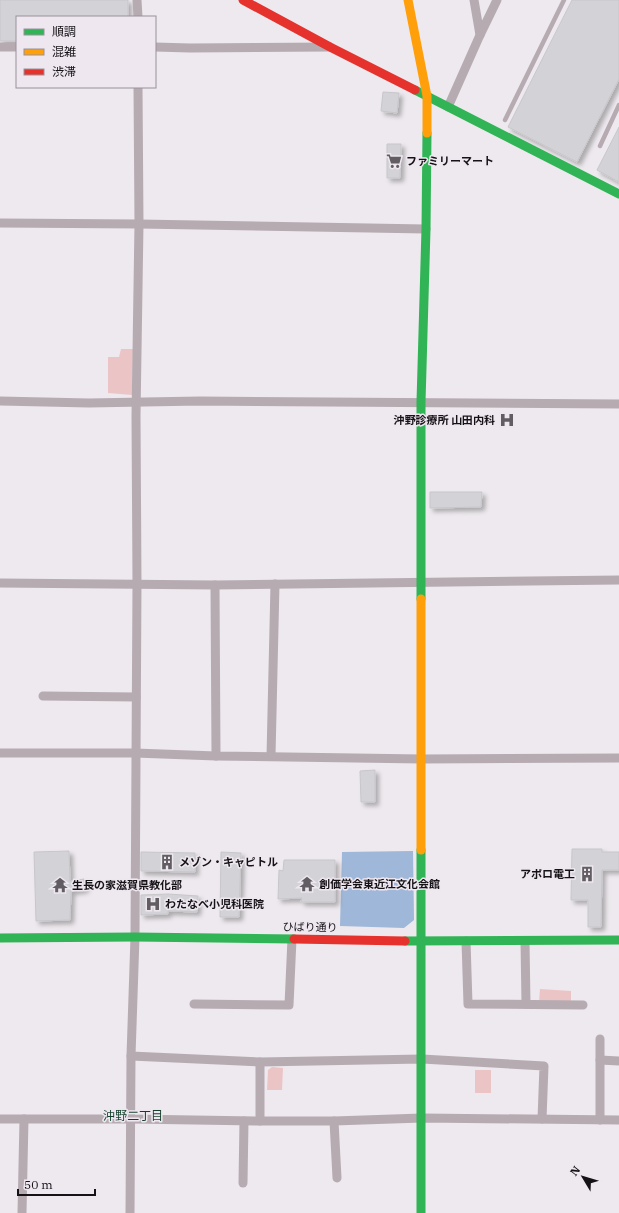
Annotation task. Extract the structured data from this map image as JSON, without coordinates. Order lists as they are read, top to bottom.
{
  "streets": {
    "street": ["ひばり通り"]
  },
  "districts": ["沖野二丁目"],
  "places": {
    "supermarket": ["ファミリーマート"],
    "hospital": ["沖野診療所 山田内科", "わたなべ小児科医院"],
    "building": ["メゾン・キャピトル", "アポロ電工"],
    "temple": ["創価学会東近江文化会館", "生長の家滋賀県教化部"]
  },
  "legend": ["順調", "混雑", "渋滞"],
  "scale_bar": "50 m",
  "north": "top left"
}
